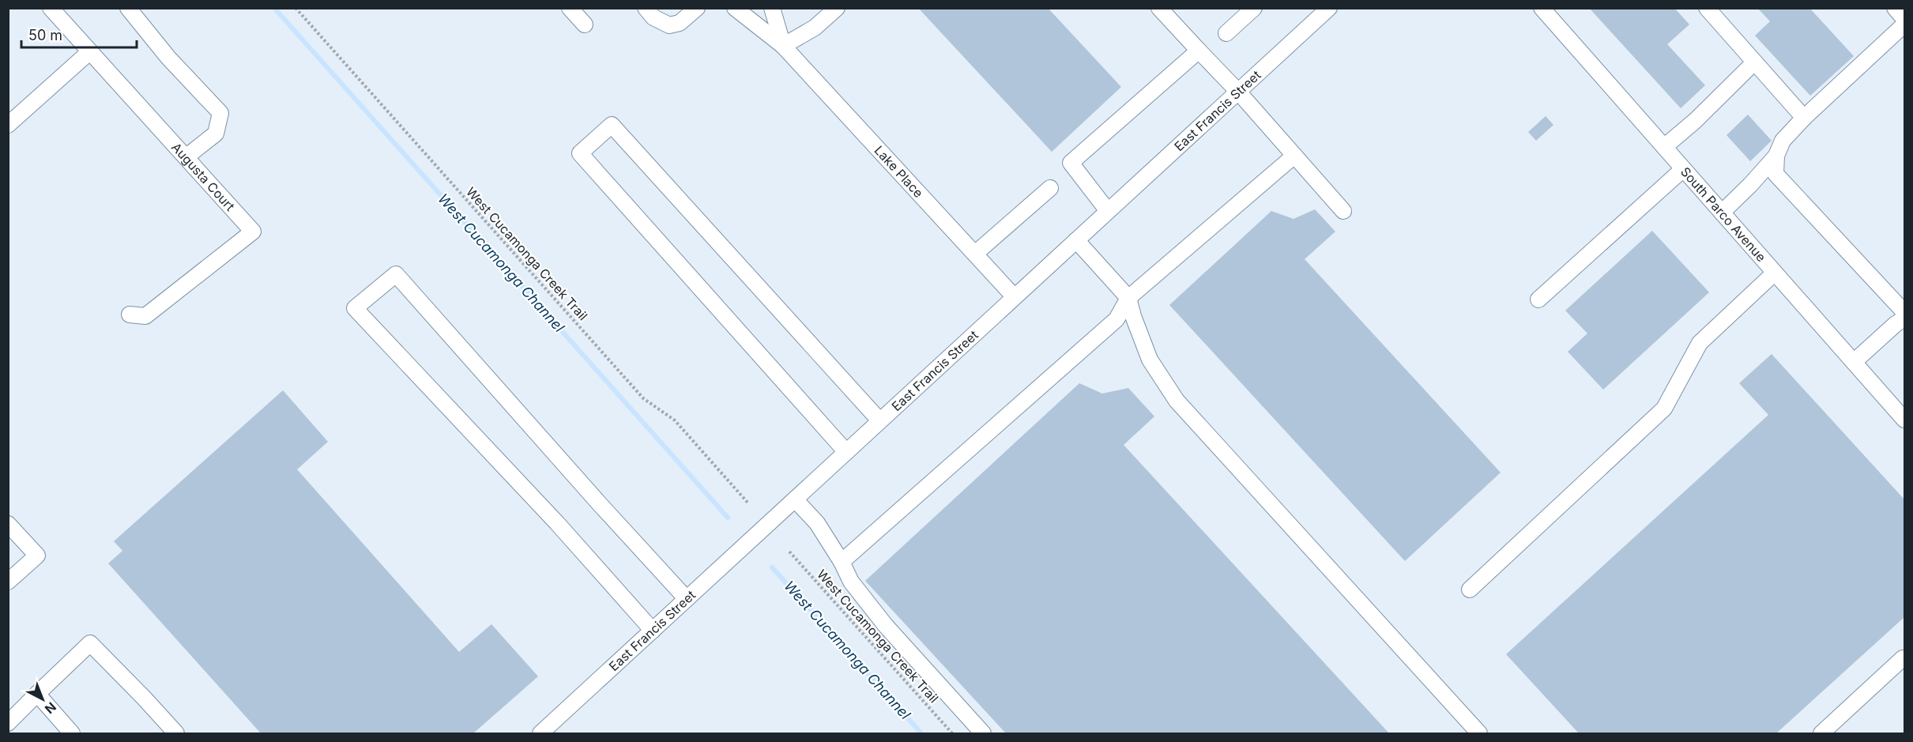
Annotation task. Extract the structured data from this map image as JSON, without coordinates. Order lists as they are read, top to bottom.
{
  "streets": {
    "street": [
      "East Francis Street",
      "Lake Place",
      "Augusta Court",
      "South Parco Avenue"
    ],
    "path": ["West Cucamonga Creek Trail"]
  },
  "crossings": [
    ["East Francis Street", "Lake Place"]
  ],
  "water": ["West Cucamonga Channel"],
  "scale_bar": "50 m",
  "north": "bottom right"
}
